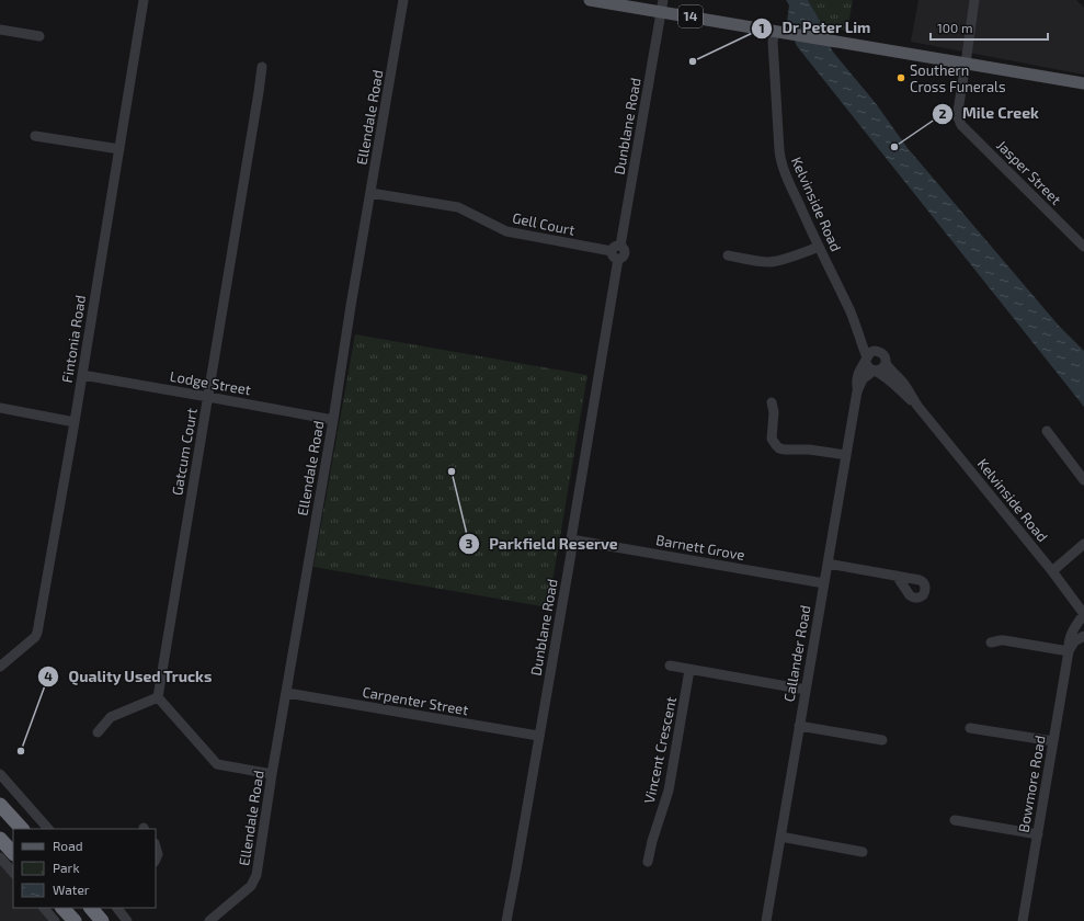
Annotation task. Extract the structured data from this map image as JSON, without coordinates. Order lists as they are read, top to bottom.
{
  "streets": {
    "main road": ["14"],
    "street": [
      "Ellendale Road",
      "Dunblane Road",
      "Jasper Street",
      "Kelvinside Road",
      "Gell Court",
      "Fintonia Road",
      "Lodge Street",
      "Gatcum Court",
      "Barnett Grove",
      "Callander Road",
      "Carpenter Street",
      "Vincent Crescent",
      "Bowmore Road"
    ]
  },
  "crossings": [
    ["14", "Dunblane Road"],
    ["14", "Jasper Street"],
    ["14", "Kelvinside Road"],
    ["Ellendale Road", "Gell Court"],
    ["Ellendale Road", "Lodge Street"],
    ["Ellendale Road", "Carpenter Street"],
    ["Dunblane Road", "Gell Court"],
    ["Dunblane Road", "Barnett Grove"],
    ["Dunblane Road", "Carpenter Street"],
    ["Kelvinside Road", "Callander Road"],
    ["Kelvinside Road", "Bowmore Road"],
    ["Fintonia Road", "Lodge Street"],
    ["Lodge Street", "Gatcum Court"],
    ["Barnett Grove", "Callander Road"]
  ],
  "places": [
    "Dr Peter Lim",
    "Southern Cross Funerals",
    "Mile Creek",
    "Parkfield Reserve",
    "Quality Used Trucks"
  ],
  "legend": ["Road", "Park", "Water"],
  "scale_bar": "100 m"
}
